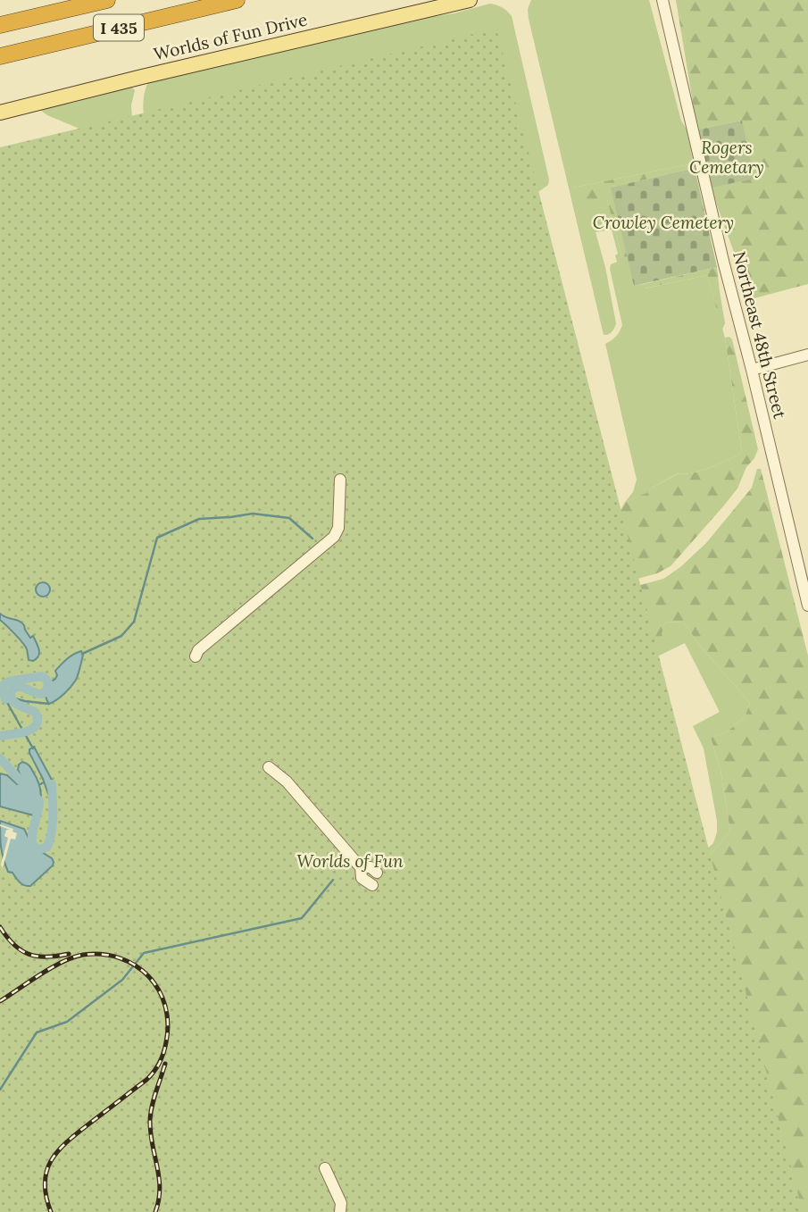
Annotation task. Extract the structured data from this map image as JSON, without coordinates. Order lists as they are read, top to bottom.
{
  "streets": {
    "highway": ["I 435"],
    "main road": ["Worlds of Fun Drive"],
    "street": ["Northeast 48th Street"]
  },
  "parks": ["Rogers Cemetary", "Crowley Cemetery", "Worlds of Fun"]
}
